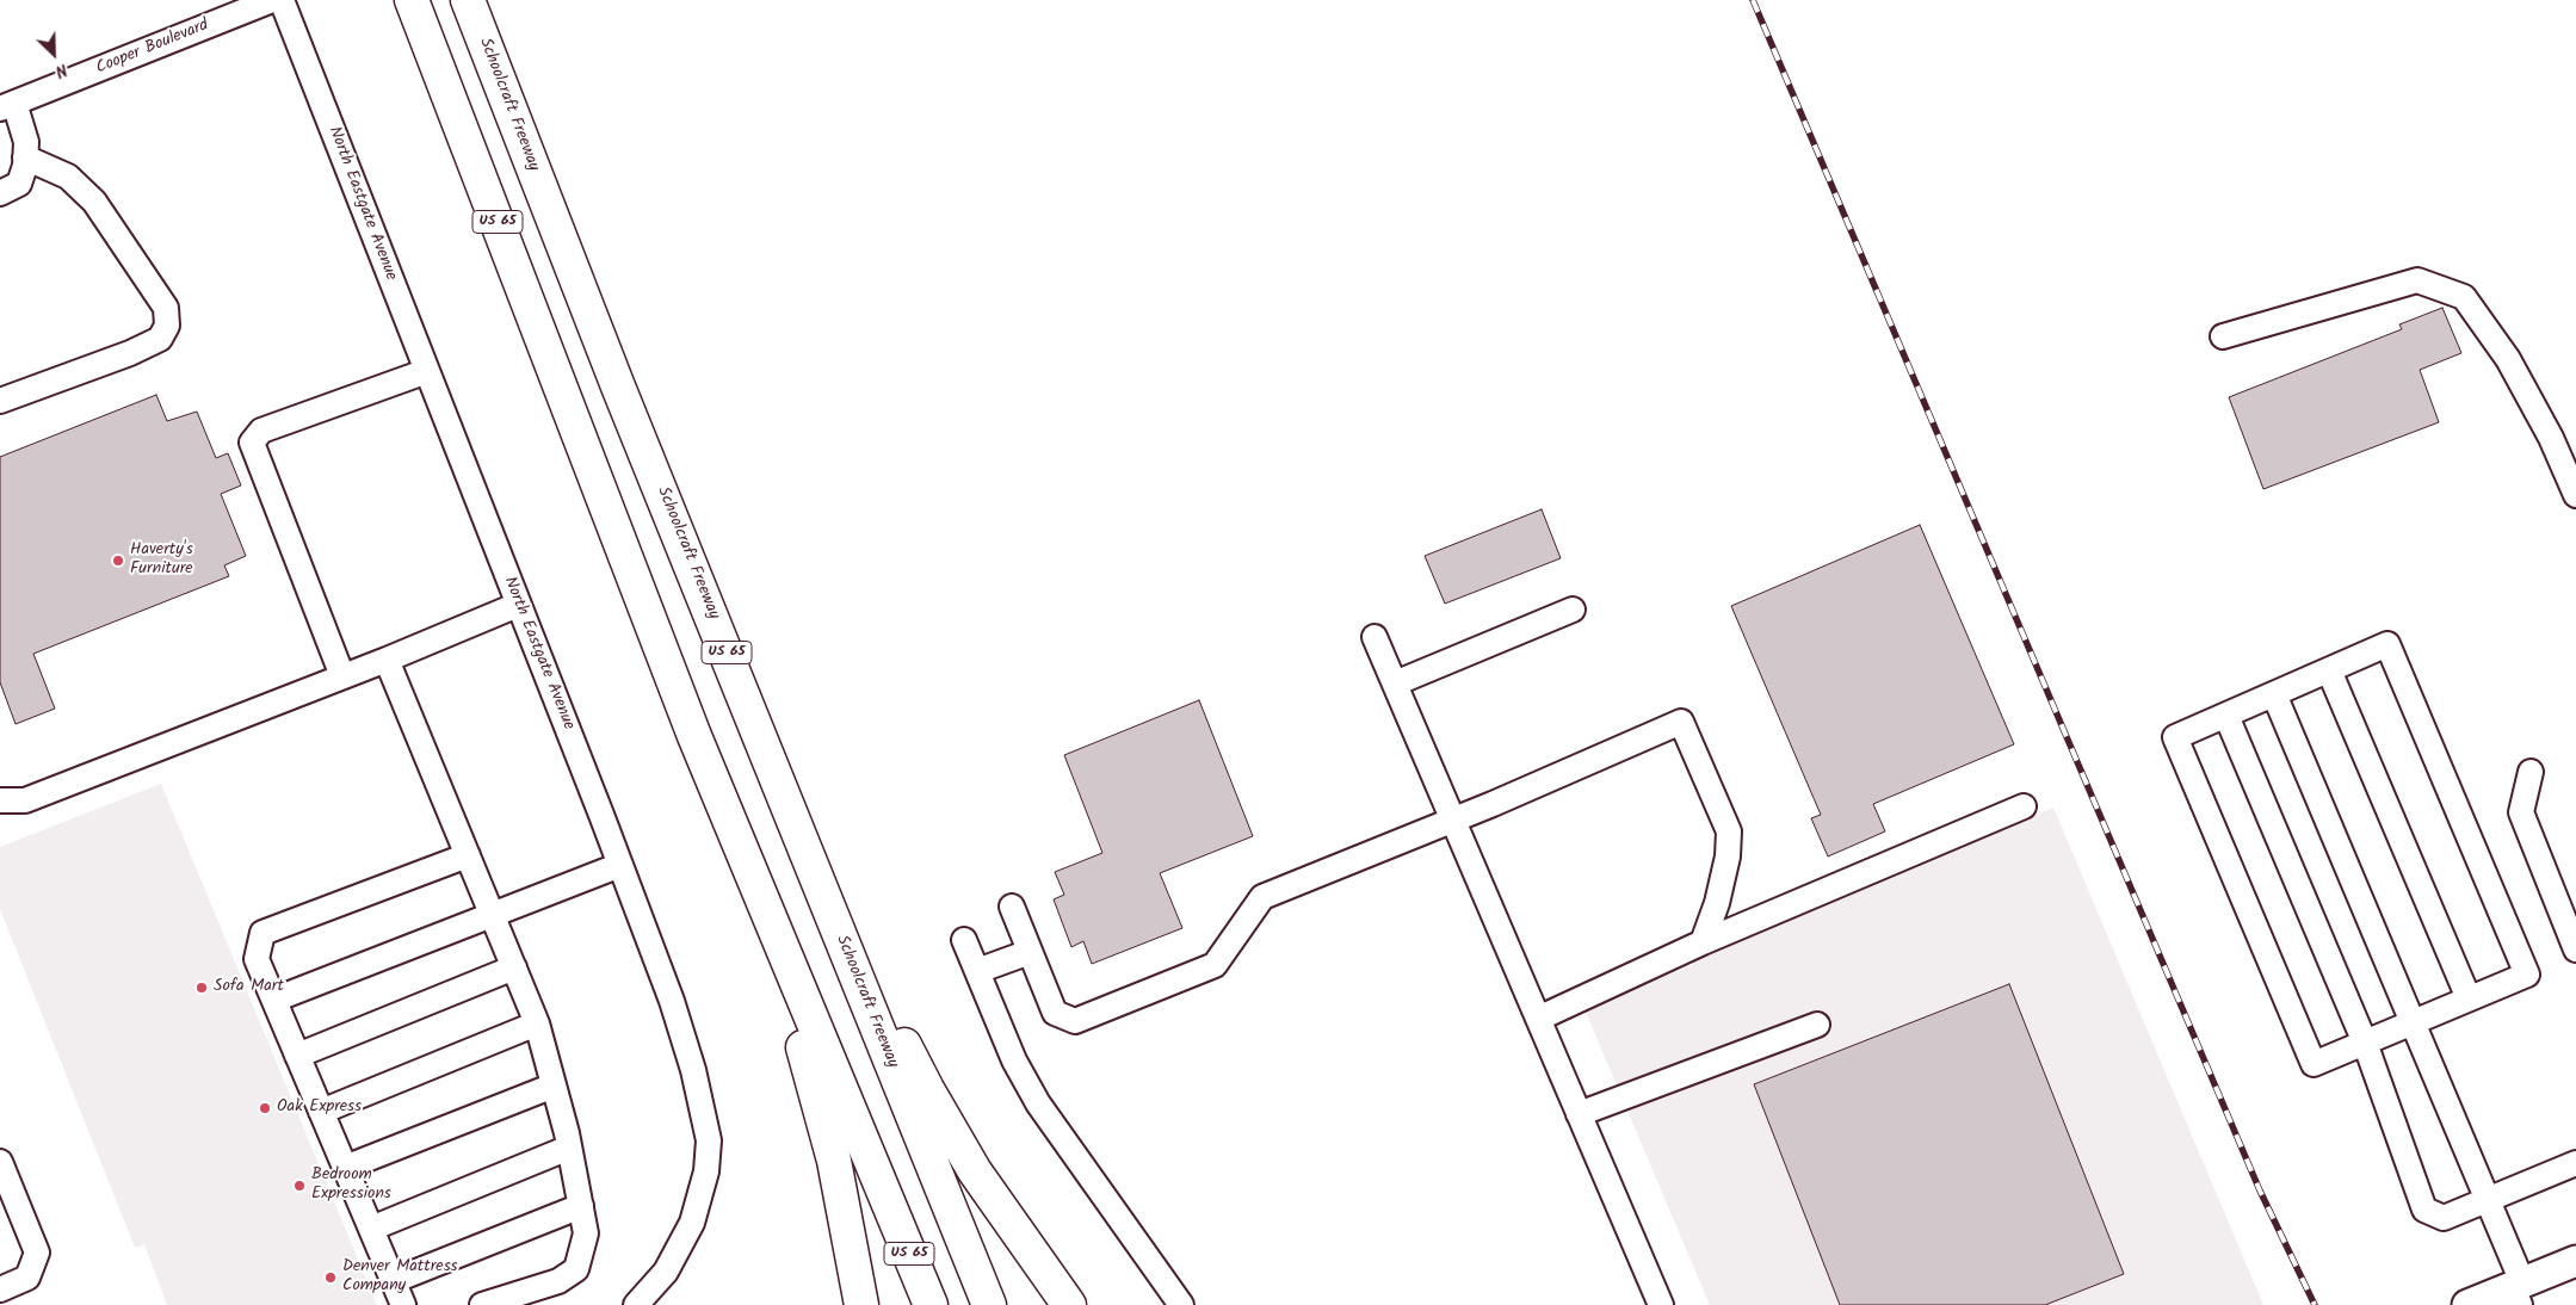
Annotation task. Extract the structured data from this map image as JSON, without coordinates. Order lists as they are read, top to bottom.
{
  "streets": {
    "highway": ["Schoolcraft Freeway", "US 65"],
    "street": ["Cooper Boulevard", "North Eastgate Avenue"]
  },
  "places": [
    "Haverty's Furniture",
    "Sofa Mart",
    "Oak Express",
    "Bedroom Expressions",
    "Denver Mattress Company"
  ],
  "north": "bottom right"
}
